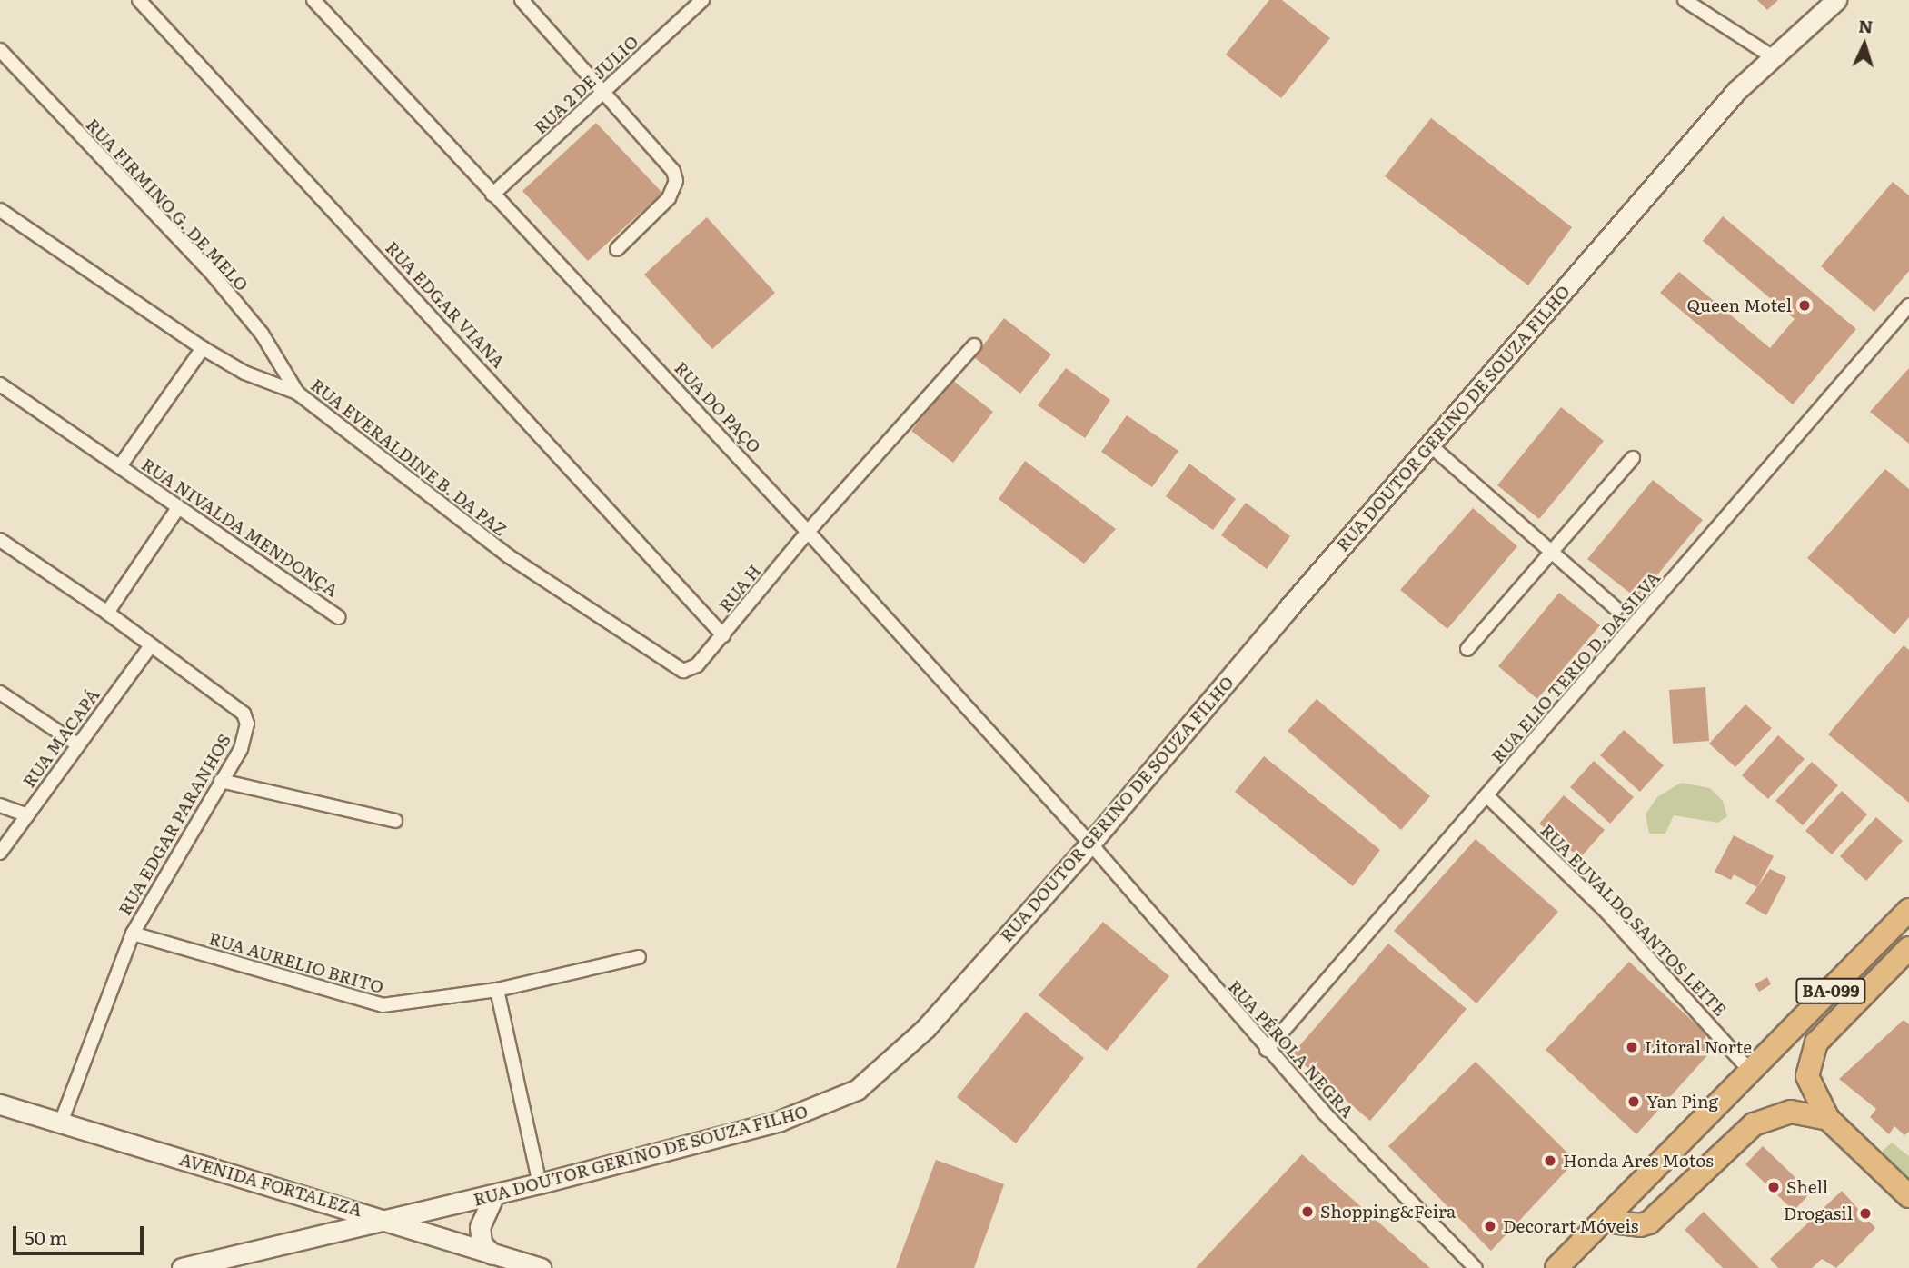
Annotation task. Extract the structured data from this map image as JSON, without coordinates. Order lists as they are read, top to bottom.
{
  "streets": {
    "highway": ["BA-099"],
    "main road": ["RUA DOUTOR GERINO DE SOUZA FILHO", "AVENIDA FORTALEZA"],
    "street": [
      "RUA 2 DE JULIO",
      "RUA FIRMINO G. DE MELO",
      "RUA EDGAR VIANA",
      "RUA DO PAÇO",
      "RUA EVERALDINE B. DA PAZ",
      "RUA NIVALDA MENDONÇA",
      "RUA H",
      "RUA ELIO TERIO D. DA SILVA",
      "RUA MACAPÁ",
      "RUA EDGAR PARANHOS",
      "RUA EUVALDO SANTOS LEITE",
      "RUA AURELIO BRITO",
      "RUA PÉROLA NEGRA"
    ]
  },
  "crossings": [
    ["RUA 2 DE JULIO", "RUA DO PAÇO"],
    ["RUA FIRMINO G. DE MELO", "RUA EVERALDINE B. DA PAZ"],
    ["RUA EDGAR VIANA", "RUA H"],
    ["RUA DO PAÇO", "RUA DOUTOR GERINO DE SOUZA FILHO"],
    ["RUA DO PAÇO", "RUA H"],
    ["RUA DO PAÇO", "RUA PÉROLA NEGRA"],
    ["RUA DOUTOR GERINO DE SOUZA FILHO", "RUA PÉROLA NEGRA"],
    ["RUA DOUTOR GERINO DE SOUZA FILHO", "AVENIDA FORTALEZA"],
    ["RUA EVERALDINE B. DA PAZ", "RUA H"],
    ["RUA ELIO TERIO D. DA SILVA", "RUA EUVALDO SANTOS LEITE"],
    ["RUA ELIO TERIO D. DA SILVA", "RUA PÉROLA NEGRA"],
    ["RUA MACAPÁ", "RUA EDGAR PARANHOS"],
    ["RUA EDGAR PARANHOS", "RUA AURELIO BRITO"],
    ["RUA EDGAR PARANHOS", "AVENIDA FORTALEZA"],
    ["RUA EUVALDO SANTOS LEITE", "BA-099"]
  ],
  "places": [
    "Queen Motel",
    "Litoral Norte",
    "Yan Ping",
    "Honda Ares Motos",
    "Shell",
    "Shopping&Feira",
    "Drogasil",
    "Decorart Móveis"
  ],
  "scale_bar": "50 m",
  "north": "top"
}
